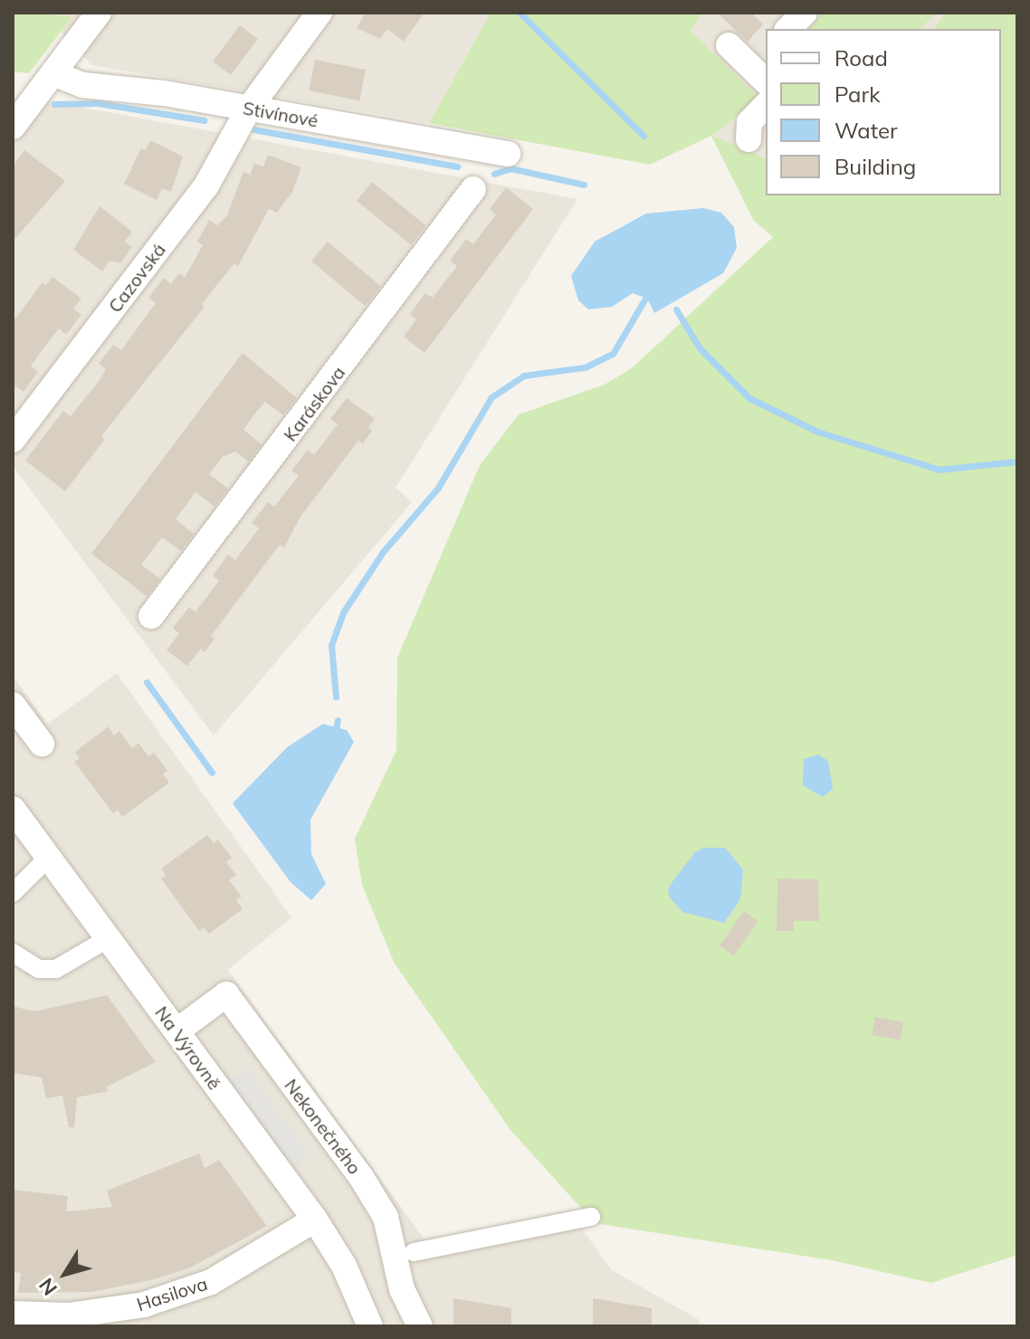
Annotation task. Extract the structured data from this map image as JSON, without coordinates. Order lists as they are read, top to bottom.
{
  "streets": {
    "street": [
      "Stivínové",
      "Cazovská",
      "Karáskova",
      "Na Výrovně",
      "Nekonečného",
      "Hasilova"
    ]
  },
  "crossings": [
    ["Stivínové", "Cazovská"],
    ["Na Výrovně", "Nekonečného"],
    ["Na Výrovně", "Hasilova"]
  ],
  "legend": [
    "Road",
    "Park",
    "Water",
    "Building"
  ],
  "north": "bottom left"
}
